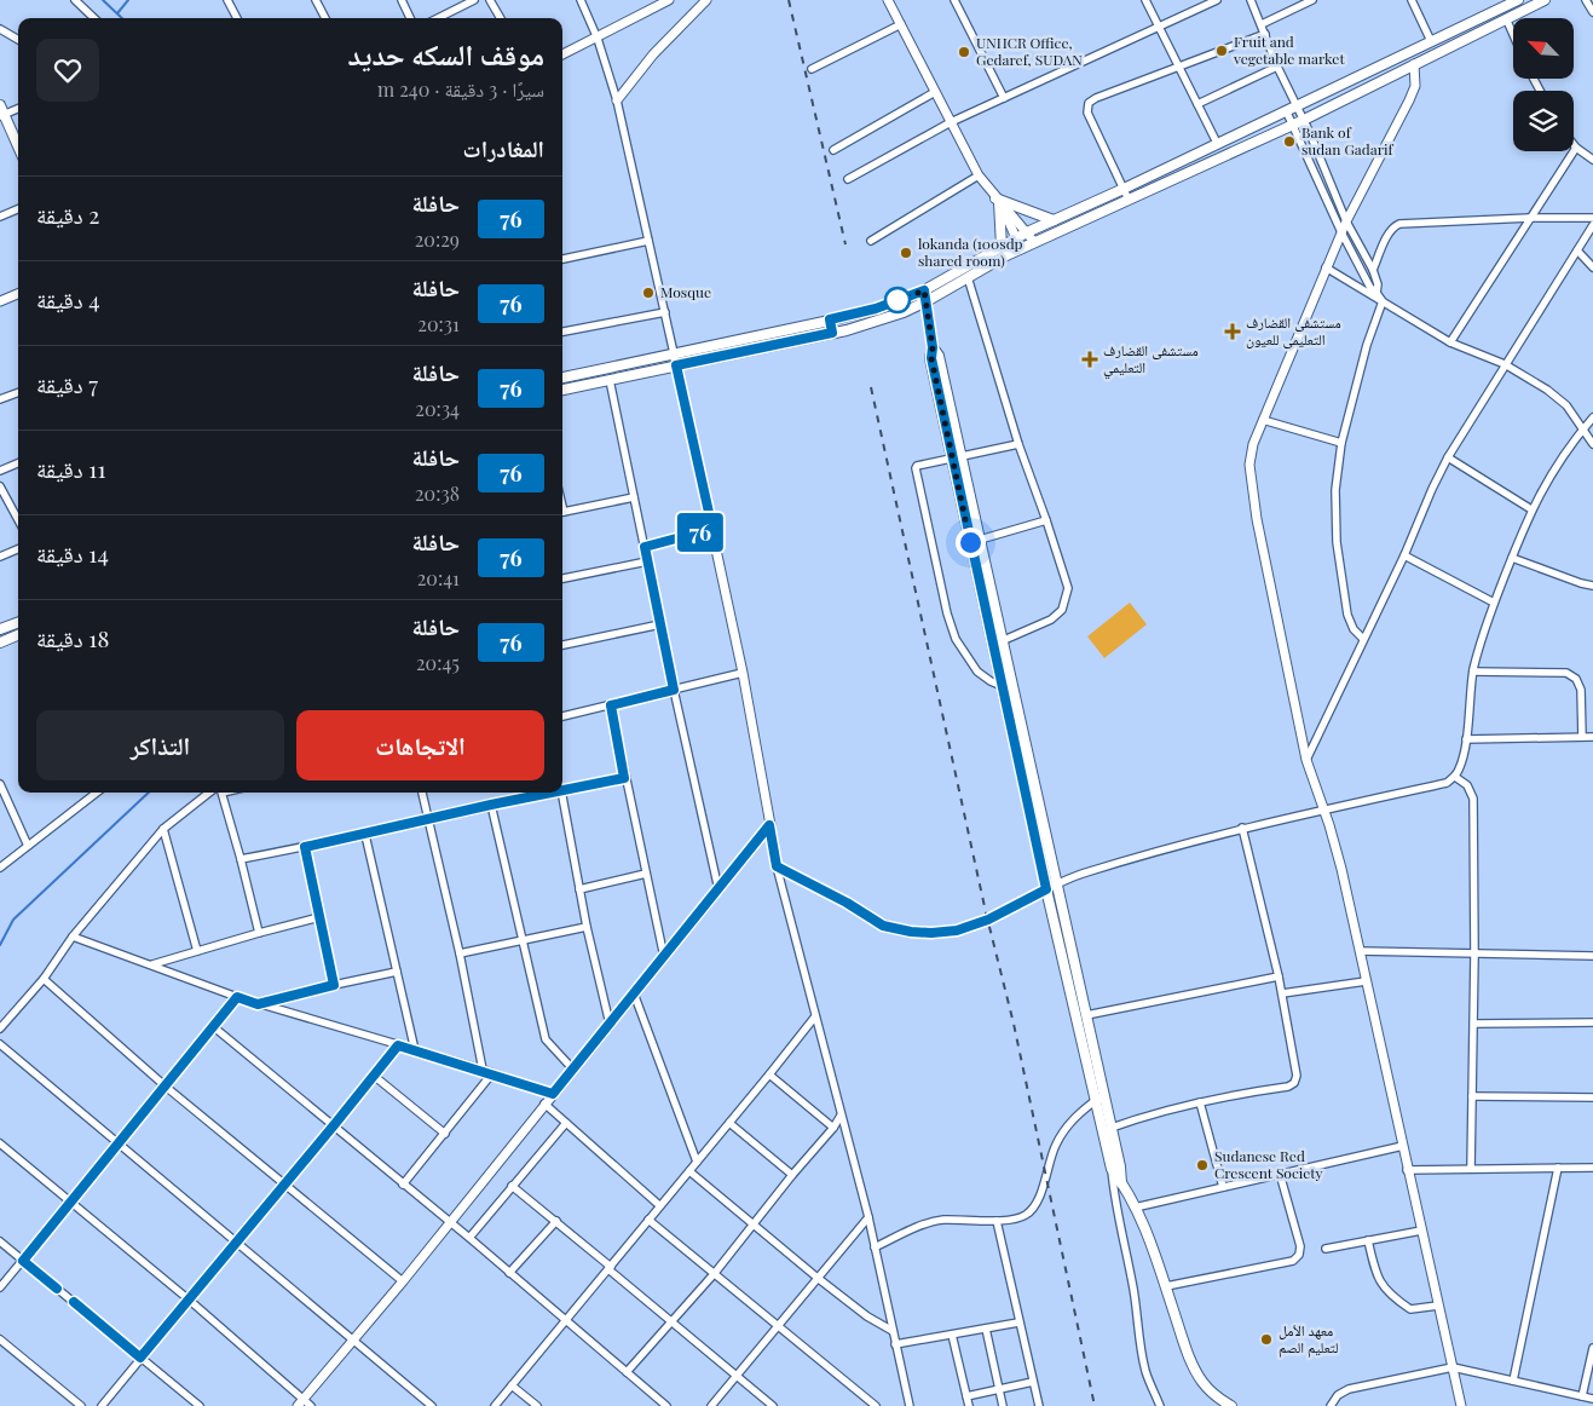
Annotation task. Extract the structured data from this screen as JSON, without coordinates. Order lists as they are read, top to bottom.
{
  "places": {
    "other": [
      "Fruit and vegetable market",
      "UNHCR Office, Gedaref, SUDAN",
      "Bank of sudan Gadarif",
      "lokanda (100sdp shared room)",
      "Mosque",
      "Sudanese Red Crescent Society",
      "معهد الأمل لتعليم الصم"
    ],
    "health": ["مستشفى القضارف التعليمى للعيون", "مستشفى القضارف التعليمي"]
  },
  "lines": ["bus line 76"],
  "north": "top left",
  "page": {
    "on_map": "76",
    "heading": [
      ["موقف السكه حديد", "سيرًا · 3 دقيقة · 240 m"],
      "المغادرات"
    ],
    "list": [
      {
        "mark": "76",
        "name": "حافلة",
        "note": "20:29",
        "value": "2 دقيقة"
      },
      {
        "mark": "76",
        "name": "حافلة",
        "note": "20:31",
        "value": "4 دقيقة"
      },
      {
        "mark": "76",
        "name": "حافلة",
        "note": "20:34",
        "value": "7 دقيقة"
      },
      {
        "mark": "76",
        "name": "حافلة",
        "note": "20:38",
        "value": "11 دقيقة"
      },
      {
        "mark": "76",
        "name": "حافلة",
        "note": "20:41",
        "value": "14 دقيقة"
      },
      {
        "mark": "76",
        "name": "حافلة",
        "note": "20:45",
        "value": "18 دقيقة"
      }
    ],
    "buttons": ["الاتجاهات", "التذاكر"]
  }
}
